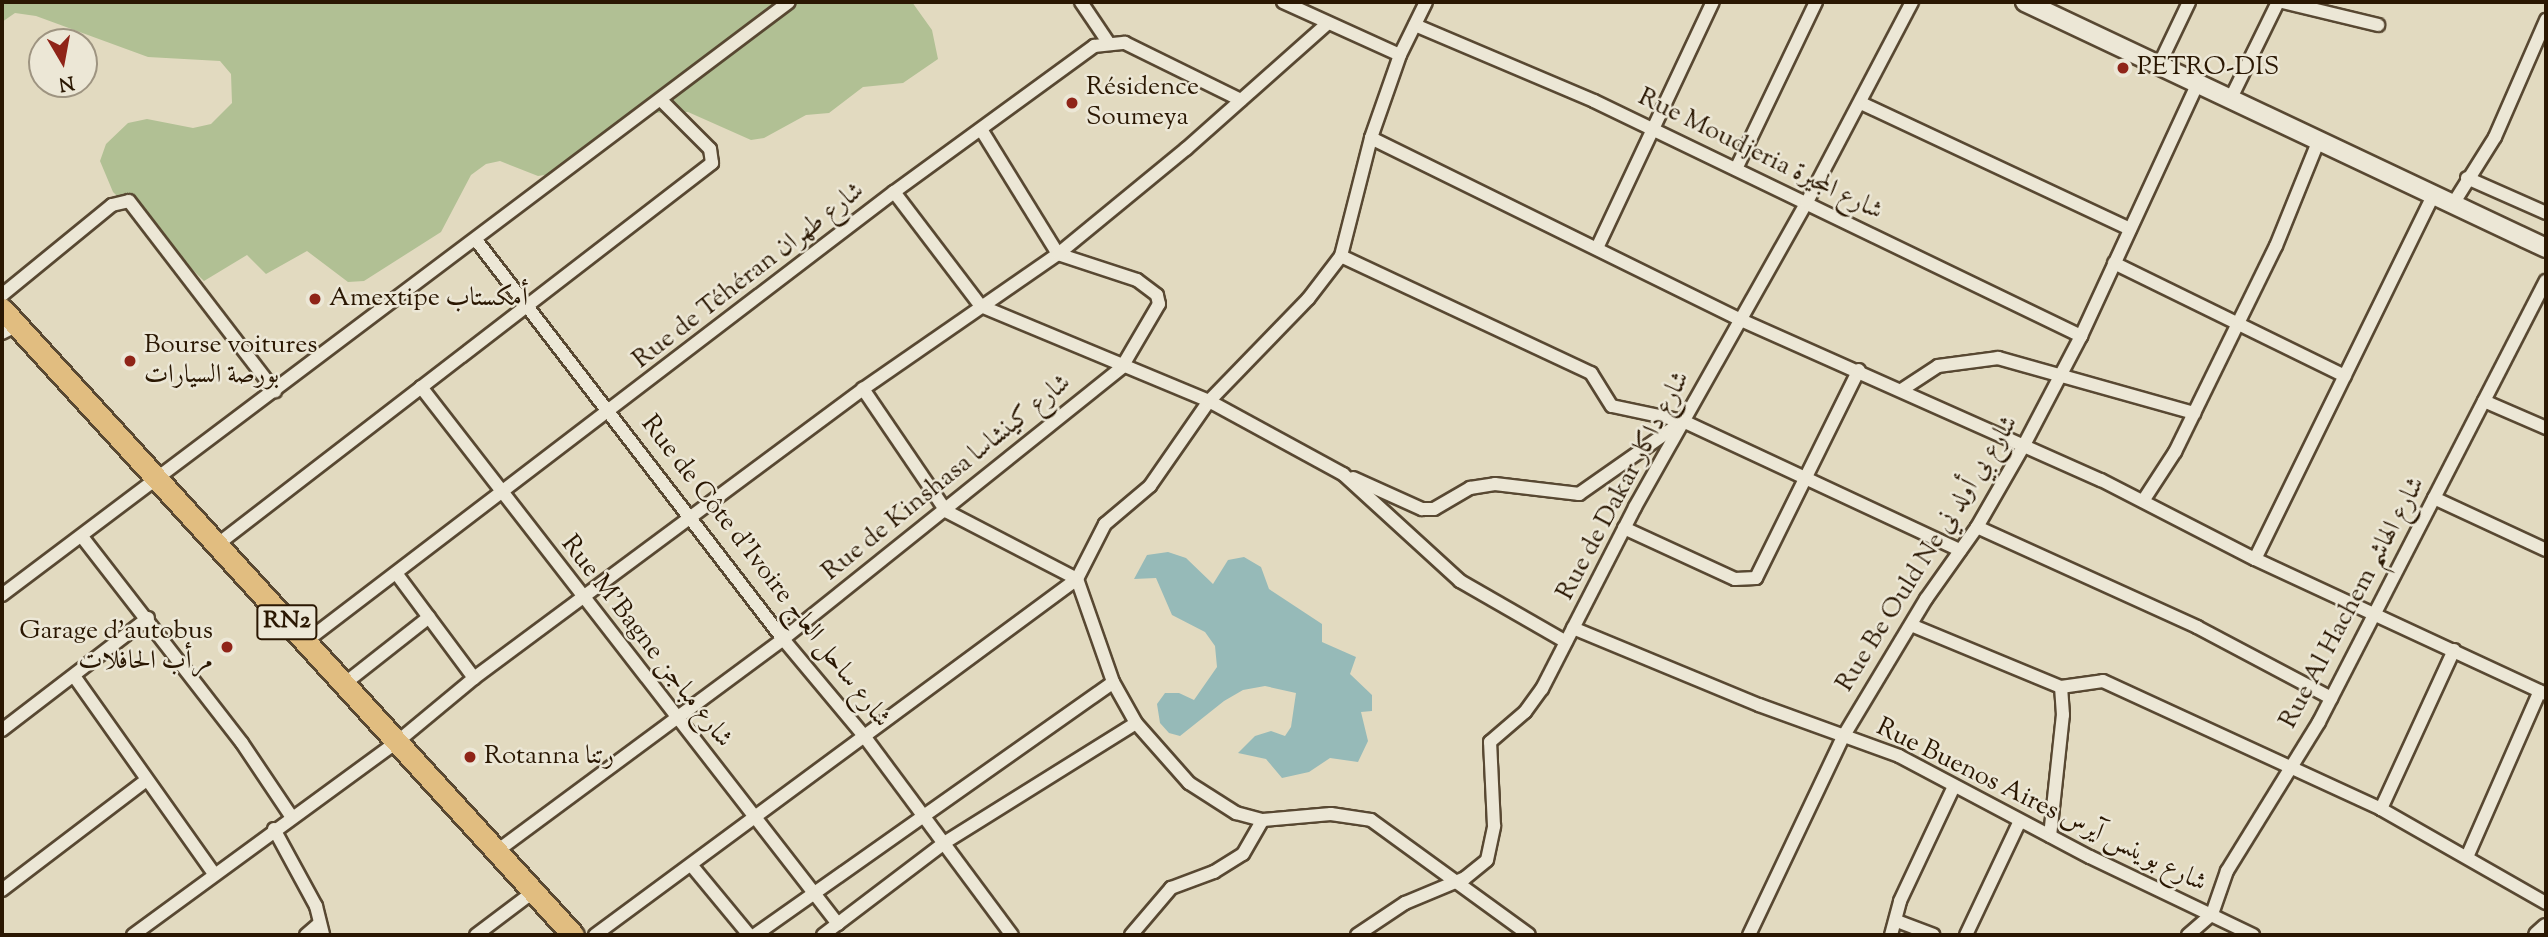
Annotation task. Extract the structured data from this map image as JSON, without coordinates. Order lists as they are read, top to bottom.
{
  "streets": {
    "highway": ["RN2"],
    "street": [
      "Rue Moudjeria شارع المجيرة",
      "Rue de Téhéran شارع طهران",
      "Rue de Kinshasa شارع كينشاسا",
      "Rue de Dakar شارع داكار",
      "Rue Be Ould Ne شارع بي أولد ني",
      "Rue de Côte d'Ivoire شارع ساحل العاج",
      "Rue Al Hachem شارع الهاشم",
      "Rue M'Bagne شارع مباجن",
      "Rue Buenos Aires شارع بوينس آيرس"
    ]
  },
  "crossings": [
    ["Rue Moudjeria شارع المجيرة", "Rue de Dakar شارع داكار"],
    ["Rue Moudjeria شارع المجيرة", "Rue Be Ould Ne شارع بي أولد ني"],
    ["Rue de Téhéran شارع طهران", "Rue de Côte d'Ivoire شارع ساحل العاج"],
    ["Rue de Téhéran شارع طهران", "RN2"],
    ["Rue de Téhéran شارع طهران", "Rue M'Bagne شارع مباجن"],
    ["Rue de Kinshasa شارع كينشاسا", "Rue de Côte d'Ivoire شارع ساحل العاج"],
    ["Rue de Kinshasa شارع كينشاسا", "RN2"],
    ["Rue de Kinshasa شارع كينشاسا", "Rue M'Bagne شارع مباجن"],
    ["Rue de Dakar شارع داكار", "Rue Buenos Aires شارع بوينس آيرس"],
    ["Rue Be Ould Ne شارع بي أولد ني", "Rue Buenos Aires شارع بوينس آيرس"],
    ["Rue Al Hachem شارع الهاشم", "Rue Buenos Aires شارع بوينس آيرس"]
  ],
  "places": [
    "PETRO-DIS",
    "Résidence Soumeya",
    "Amextipe أمكستاب",
    "Bourse voitures بورصة السيارات",
    "Garage d'autobus مرأب الحافلات",
    "Rotanna رتنا"
  ],
  "north": "bottom"
}
